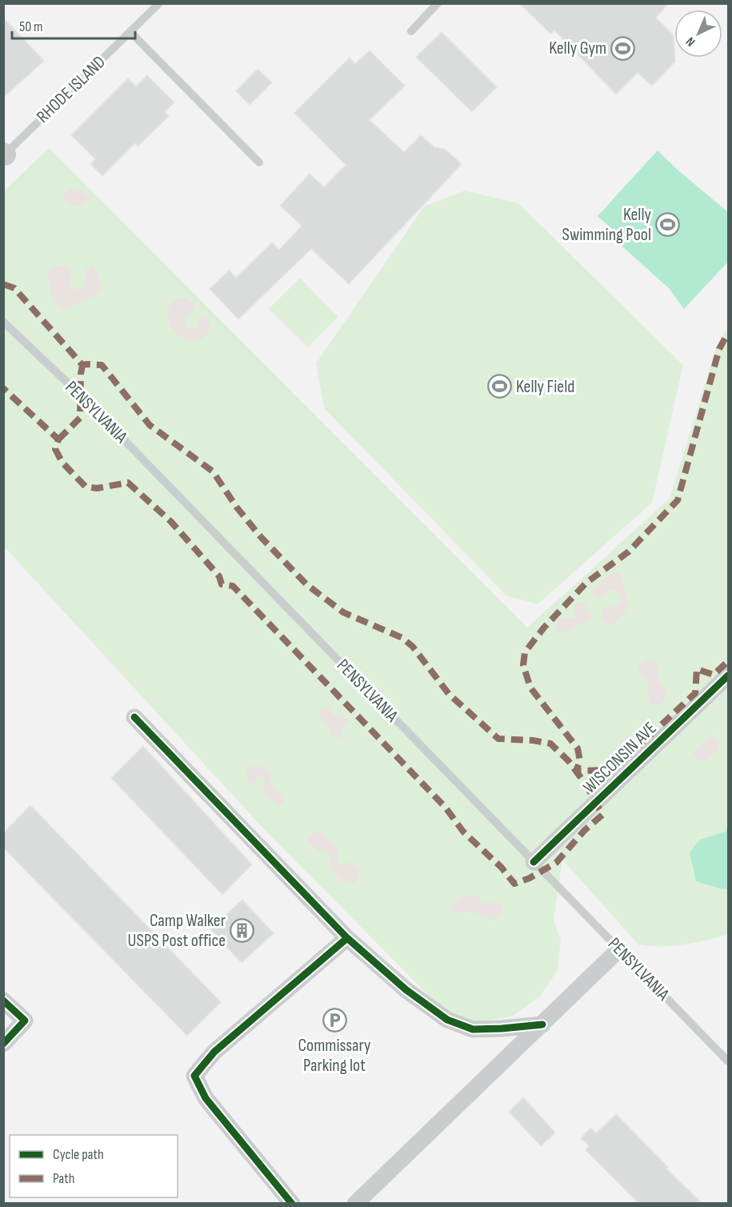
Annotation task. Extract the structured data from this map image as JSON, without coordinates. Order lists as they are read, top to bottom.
{
  "streets": {
    "street": ["WISCONSIN AVE"],
    "lane": ["RHODE ISLAND", "PENSYLVANIA"]
  },
  "crossings": [
    ["PENSYLVANIA", "WISCONSIN AVE"]
  ],
  "places": {
    "sports": ["Kelly Gym", "Kelly Swimming Pool", "Kelly Field"],
    "building": ["Camp Walker USPS Post office"],
    "parking": ["Commissary Parking lot"]
  },
  "legend": ["Cycle path", "Path"],
  "scale_bar": "50 m",
  "north": "bottom left"
}
